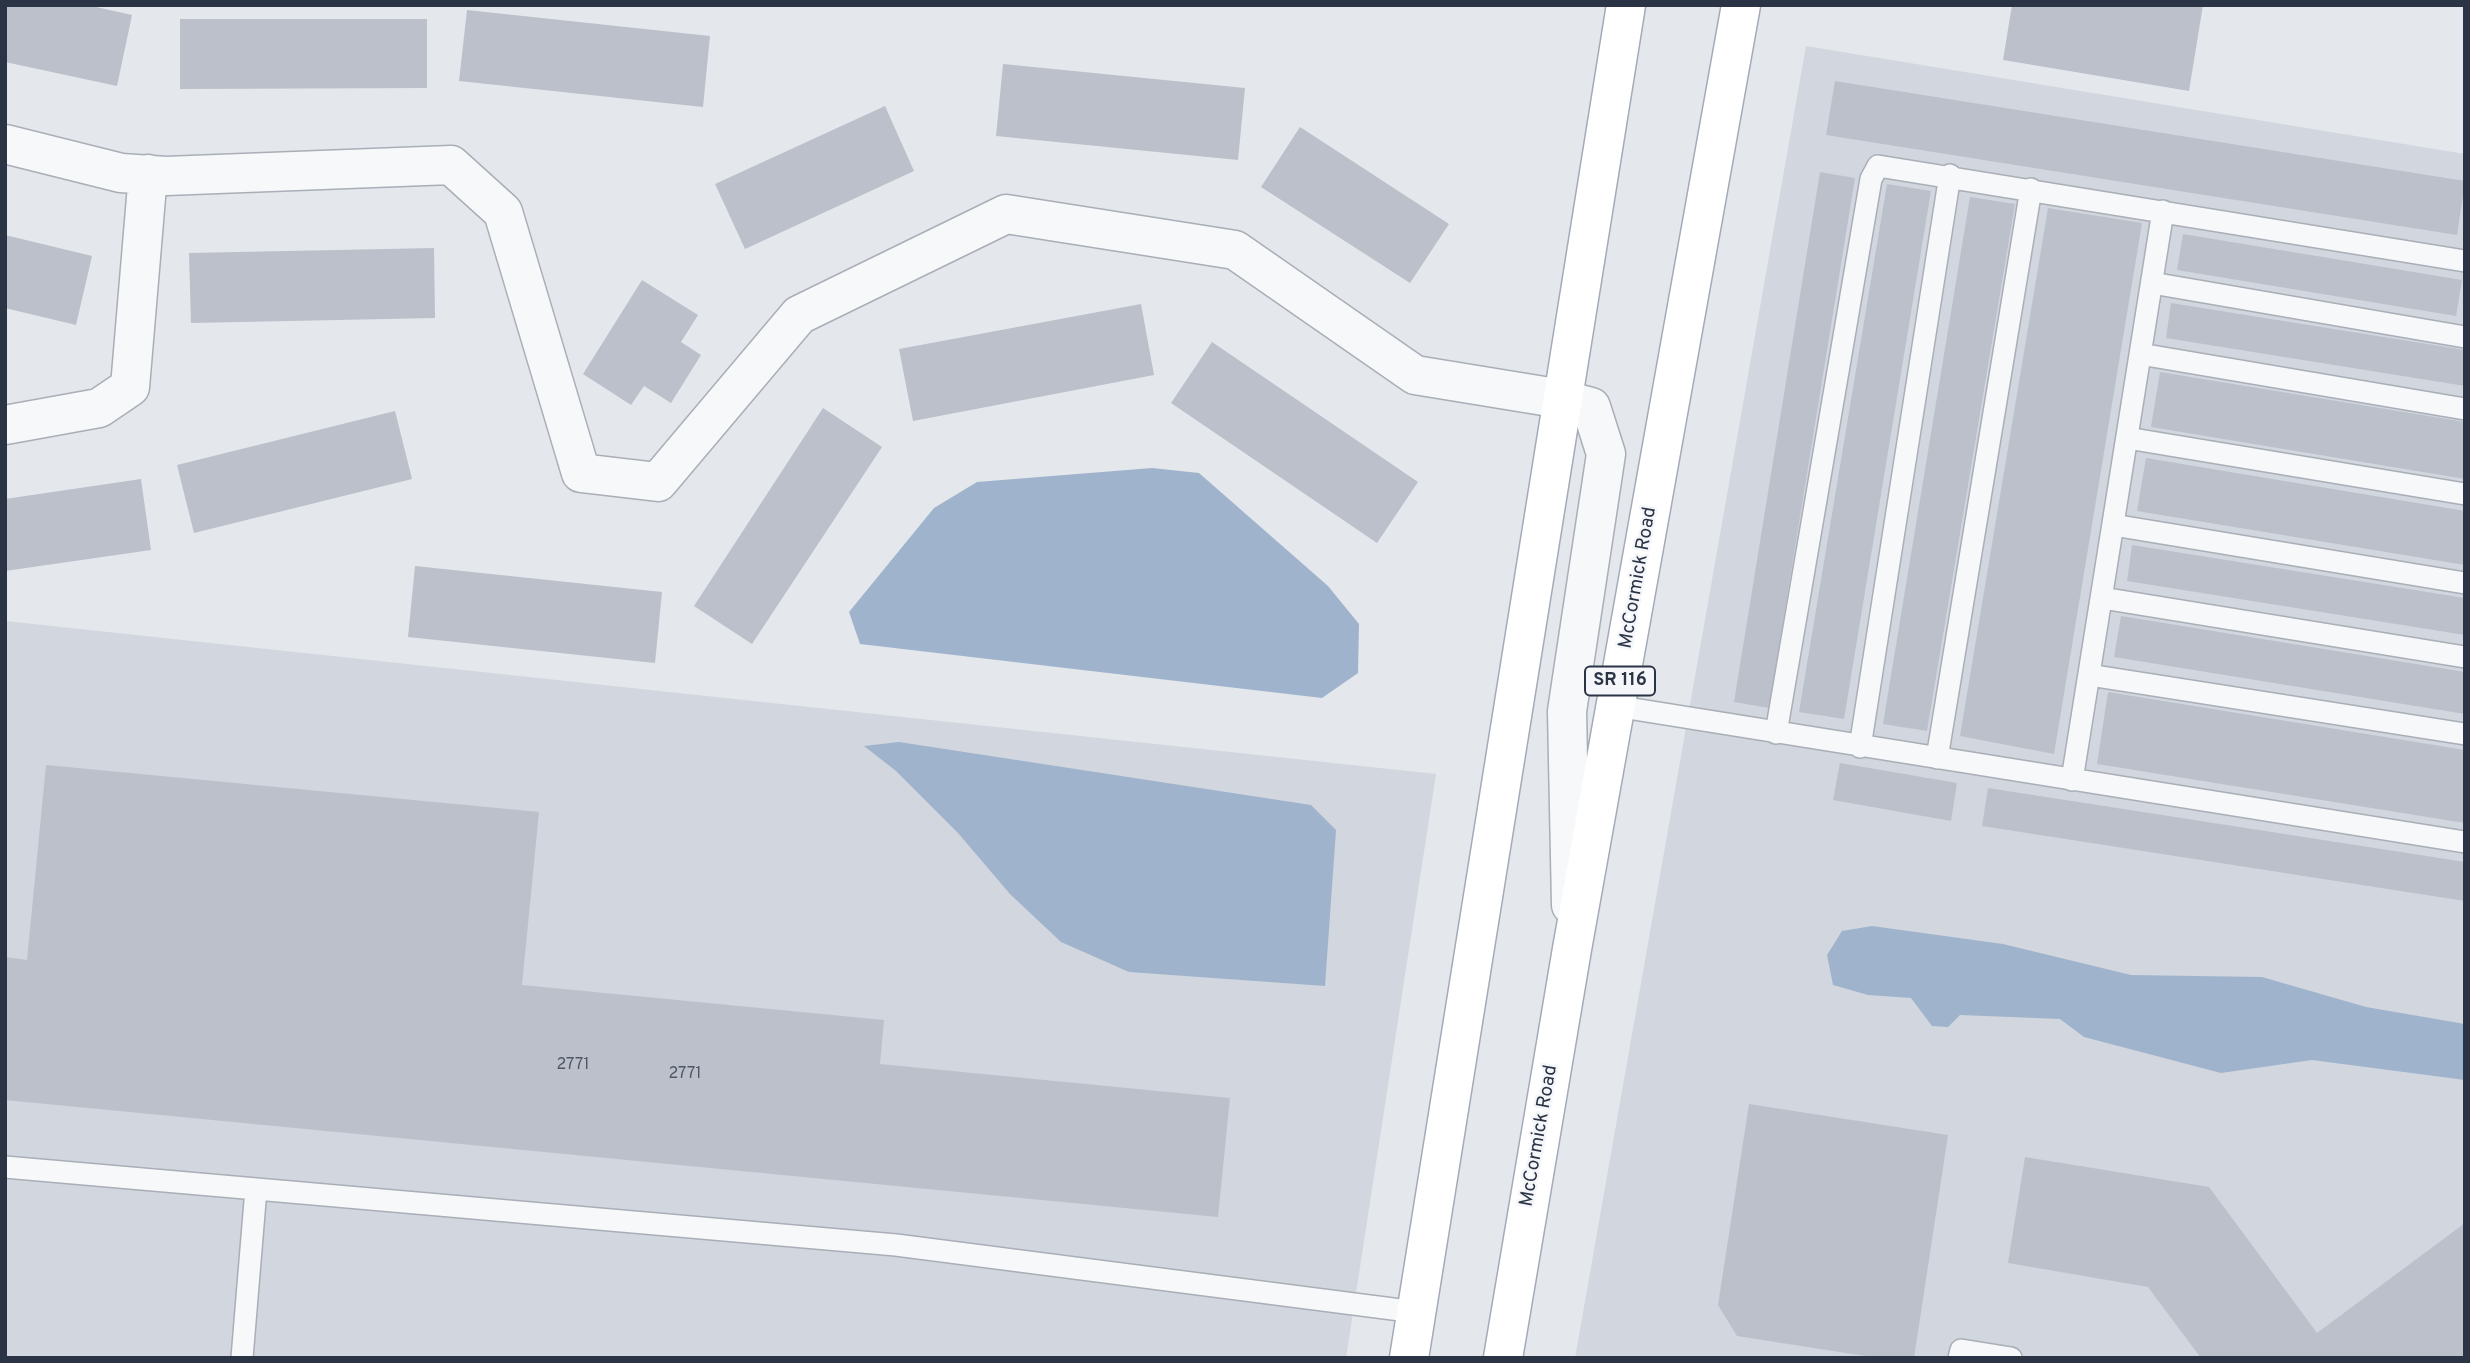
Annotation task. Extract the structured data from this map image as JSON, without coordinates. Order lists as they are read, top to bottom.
{
  "streets": {
    "main road": ["McCormick Road", "SR 116"]
  },
  "house_numbers": ["2771", "2771"]
}
